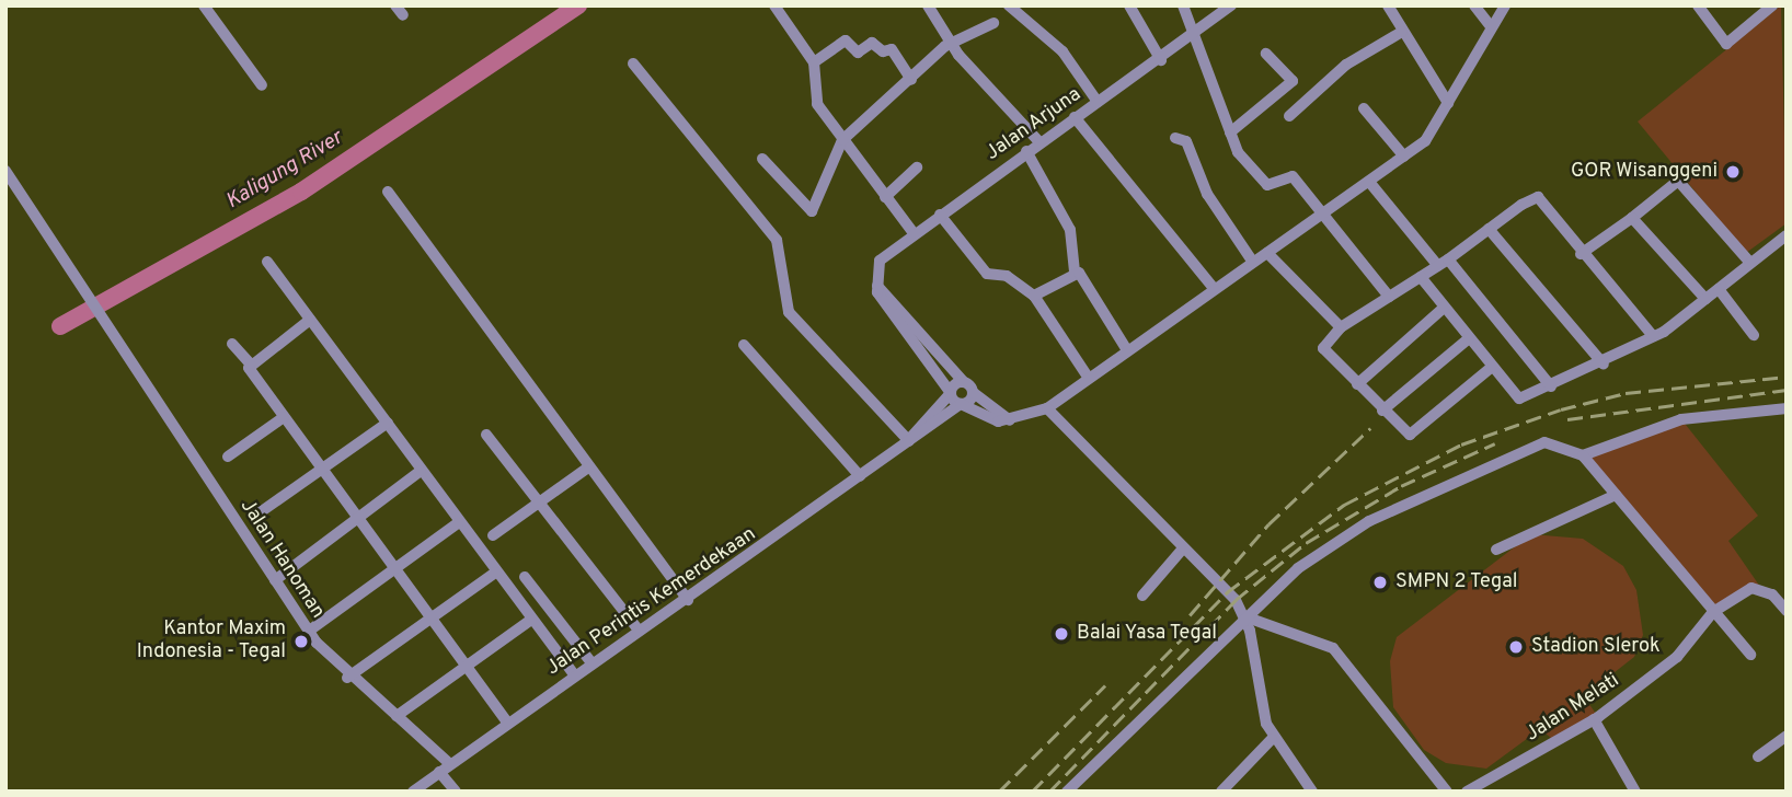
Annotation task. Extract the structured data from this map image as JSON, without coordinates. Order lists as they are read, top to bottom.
{
  "streets": {
    "street": [
      "Jalan Arjuna",
      "Jalan Hanoman",
      "Jalan Perintis Kemerdekaan",
      "Jalan Melati"
    ]
  },
  "crossings": [
    ["Jalan Hanoman", "Jalan Perintis Kemerdekaan"]
  ],
  "water": ["Kaligung River"],
  "places": [
    "GOR Wisanggeni",
    "SMPN 2 Tegal",
    "Balai Yasa Tegal",
    "Kantor Maxim Indonesia - Tegal",
    "Stadion Slerok"
  ]
}
